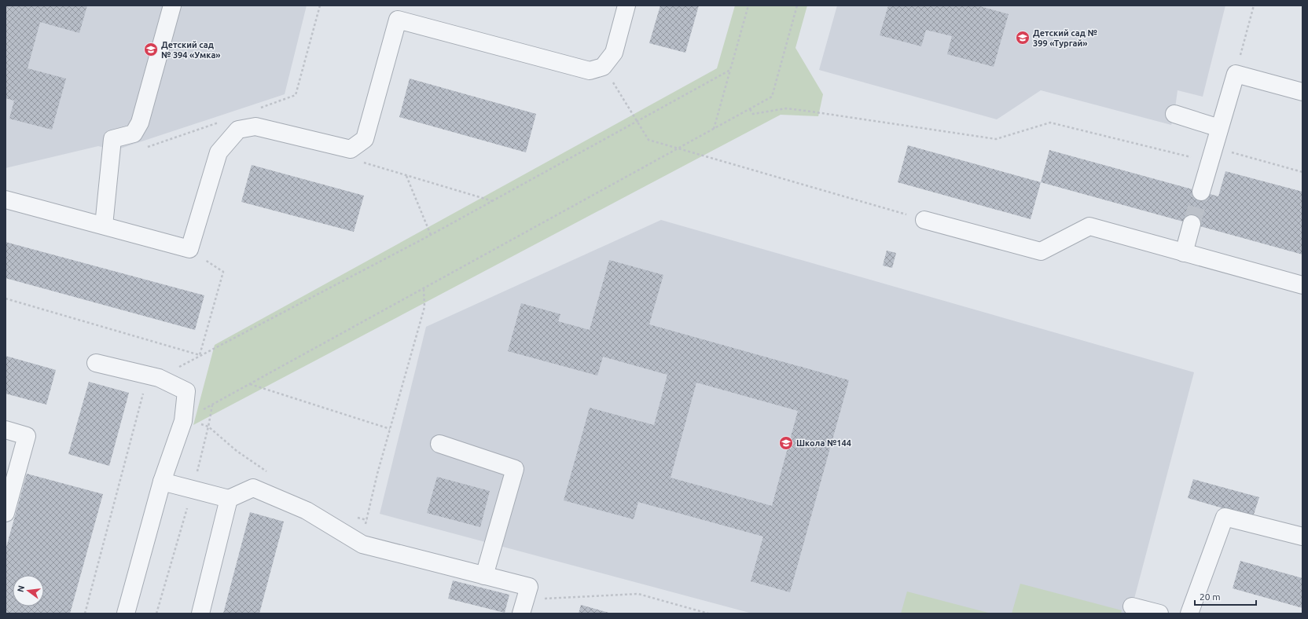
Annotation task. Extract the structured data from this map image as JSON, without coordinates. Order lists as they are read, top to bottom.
{
  "places": {
    "school or university": ["Детский сад № 399 «Тургай»", "Детский сад № 394 «Умка»", "Школа №144"]
  },
  "scale_bar": "20 m",
  "north": "left"
}
